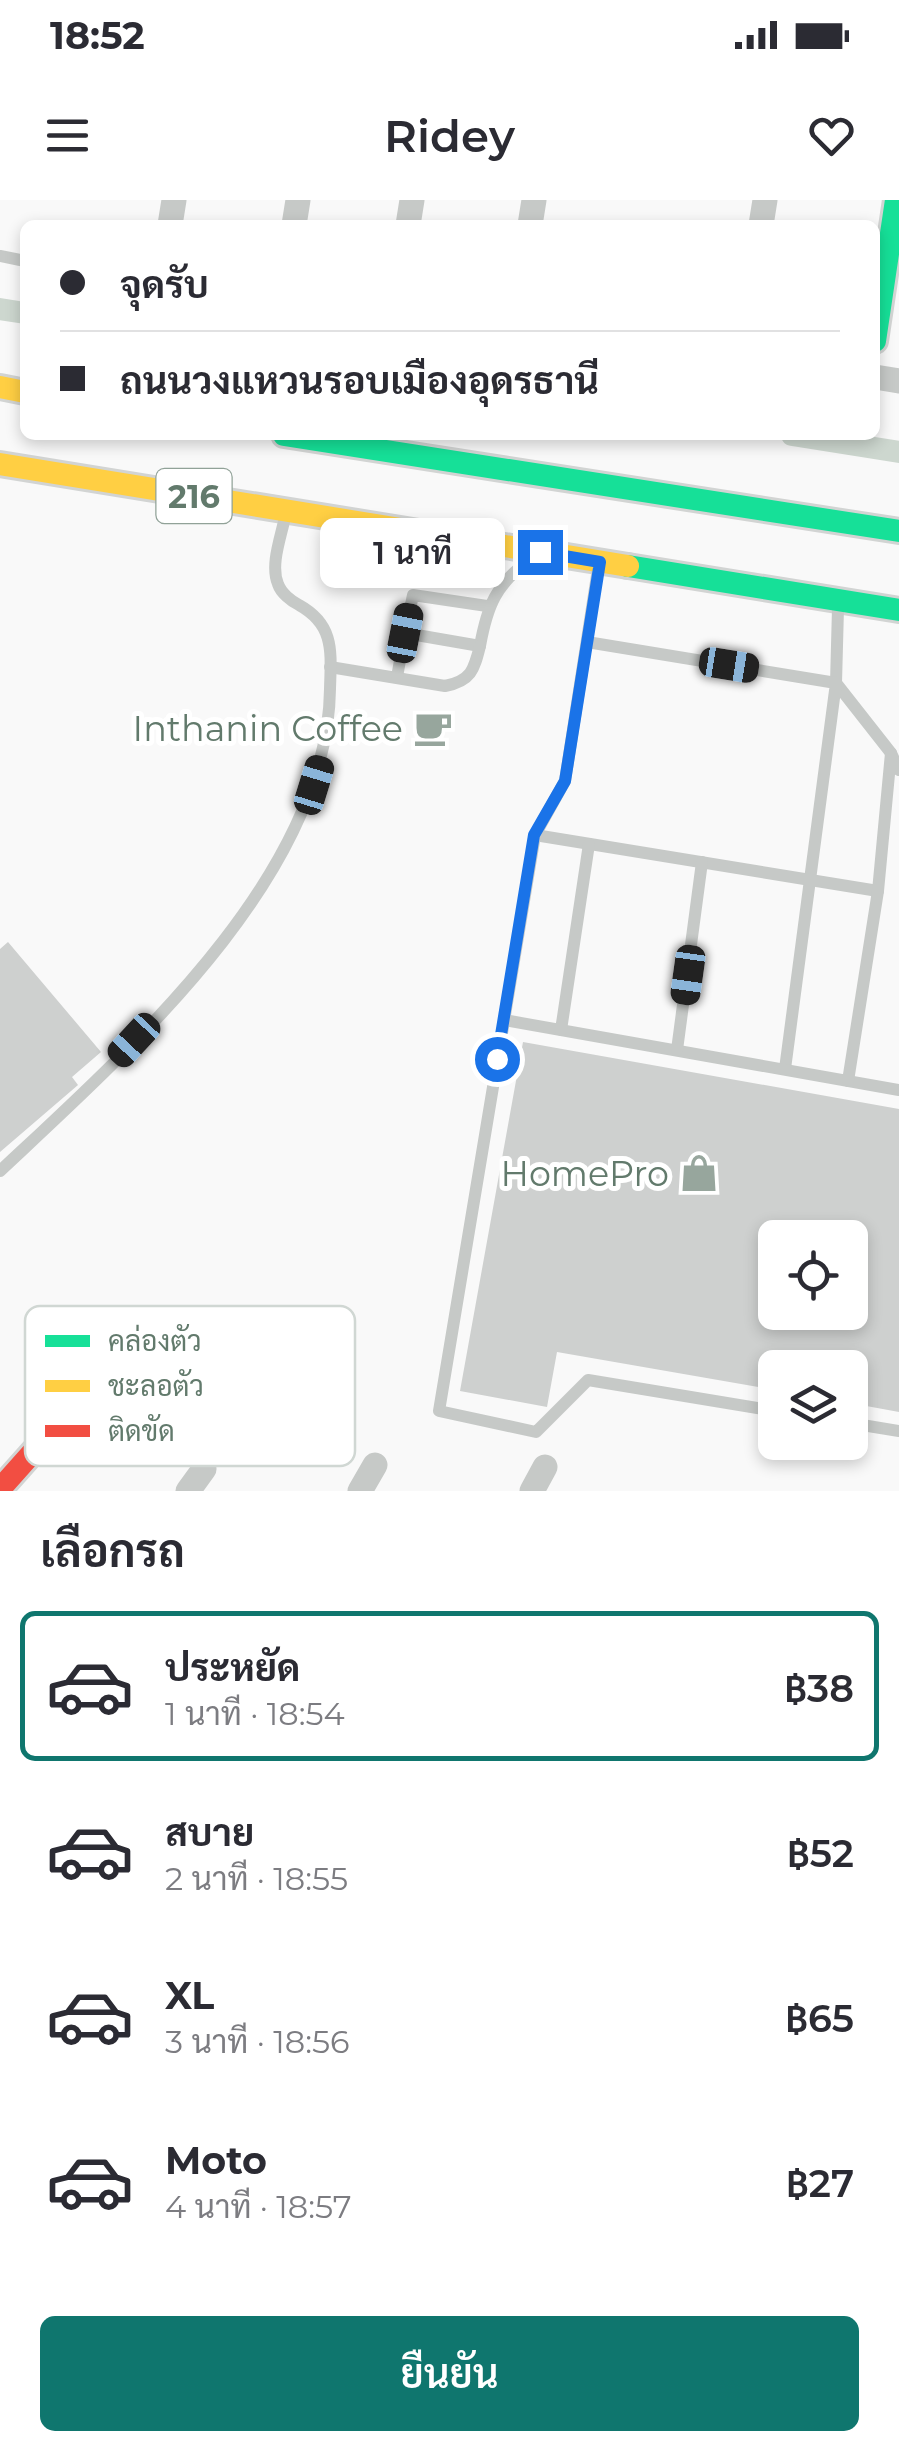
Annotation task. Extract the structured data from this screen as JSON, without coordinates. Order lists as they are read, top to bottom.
{
  "streets": {
    "main road": ["216"]
  },
  "places": {
    "cafe": ["Inthanin Coffee"],
    "shop": ["HomePro"]
  },
  "legend": ["คล่องตัว", "ชะลอตัว", "ติดขัด"],
  "page": {
    "status": "18:52",
    "header": "Ridey",
    "banner": ["จุดรับ", "ถนนวงแหวนรอบเมืองอุดรธานี"],
    "bubble": "1 นาที",
    "heading": "เลือกรถ",
    "list": [
      {
        "name": "ประหยัด",
        "note": "1 นาที · 18:54",
        "value": "฿38"
      },
      {
        "name": "สบาย",
        "note": "2 นาที · 18:55",
        "value": "฿52"
      },
      {
        "name": "XL",
        "note": "3 นาที · 18:56",
        "value": "฿65"
      },
      {
        "name": "Moto",
        "note": "4 นาที · 18:57",
        "value": "฿27"
      }
    ],
    "buttons": "ยืนยัน"
  }
}
